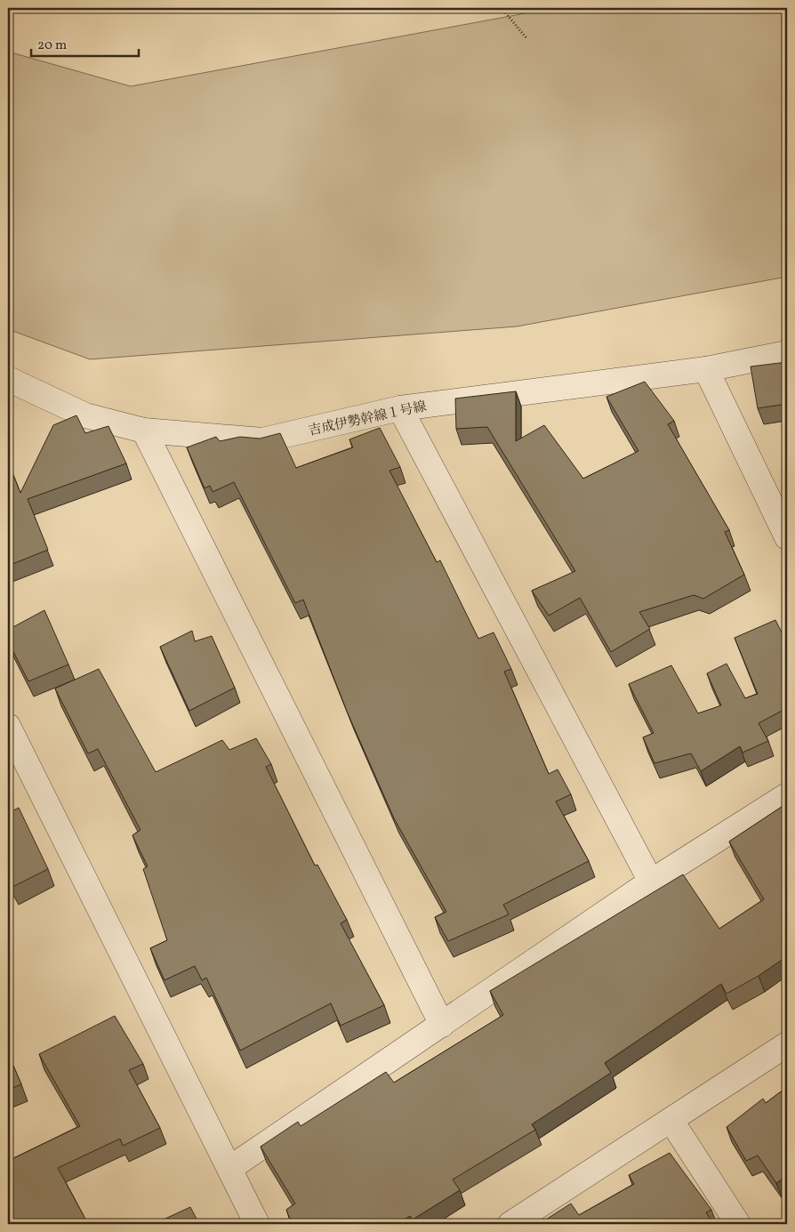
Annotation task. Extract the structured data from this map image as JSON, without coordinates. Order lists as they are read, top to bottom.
{
  "streets": {
    "street": ["吉成伊勢幹線１号線"]
  },
  "scale_bar": "20 m"
}
